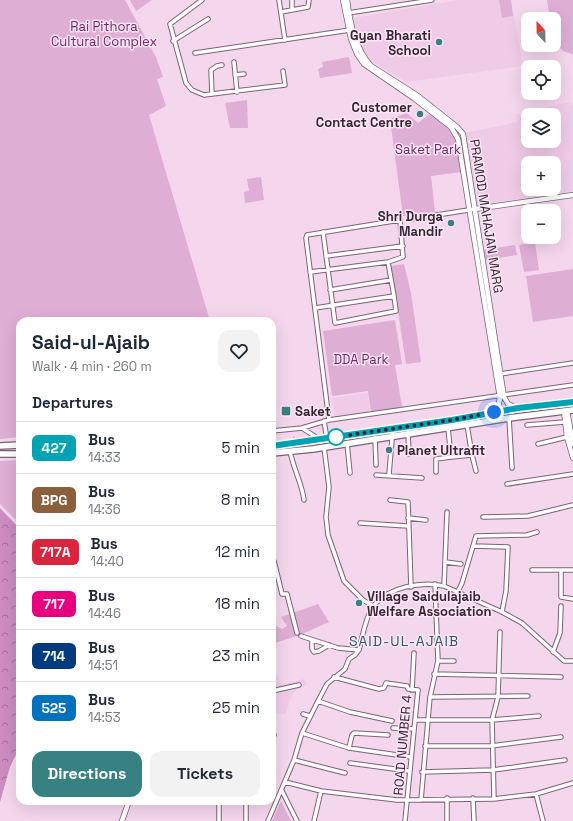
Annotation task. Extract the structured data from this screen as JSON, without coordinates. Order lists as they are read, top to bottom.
{
  "streets": {
    "street": ["PRAMOD MAHAJAN MARG", "ROAD NUMBER 4"]
  },
  "districts": ["SAID-UL-AJAIB"],
  "parks": ["Rai Pithora Cultural Complex", "Saket Park", "DDA Park"],
  "places": {
    "other": [
      "Gyan Bharati School",
      "Customer Contact Centre",
      "Shri Durga Mandir",
      "Planet Ultrafit",
      "Village Saidulajaib Welfare Association"
    ],
    "transit": ["Saket"]
  },
  "lines": ["bus line 427"],
  "north": "top",
  "page": {
    "map_buttons": ["+", "−"],
    "heading": [
      ["Said-ul-Ajaib", "Walk · 4 min · 260 m"],
      "Departures"
    ],
    "list": [
      {
        "mark": "427",
        "name": "Bus",
        "note": "14:33",
        "value": "5 min"
      },
      {
        "mark": "BPG",
        "name": "Bus",
        "note": "14:36",
        "value": "8 min"
      },
      {
        "mark": "717A",
        "name": "Bus",
        "note": "14:40",
        "value": "12 min"
      },
      {
        "mark": "717",
        "name": "Bus",
        "note": "14:46",
        "value": "18 min"
      },
      {
        "mark": "714",
        "name": "Bus",
        "note": "14:51",
        "value": "23 min"
      },
      {
        "mark": "525",
        "name": "Bus",
        "note": "14:53",
        "value": "25 min"
      }
    ],
    "buttons": ["Directions", "Tickets"]
  }
}
